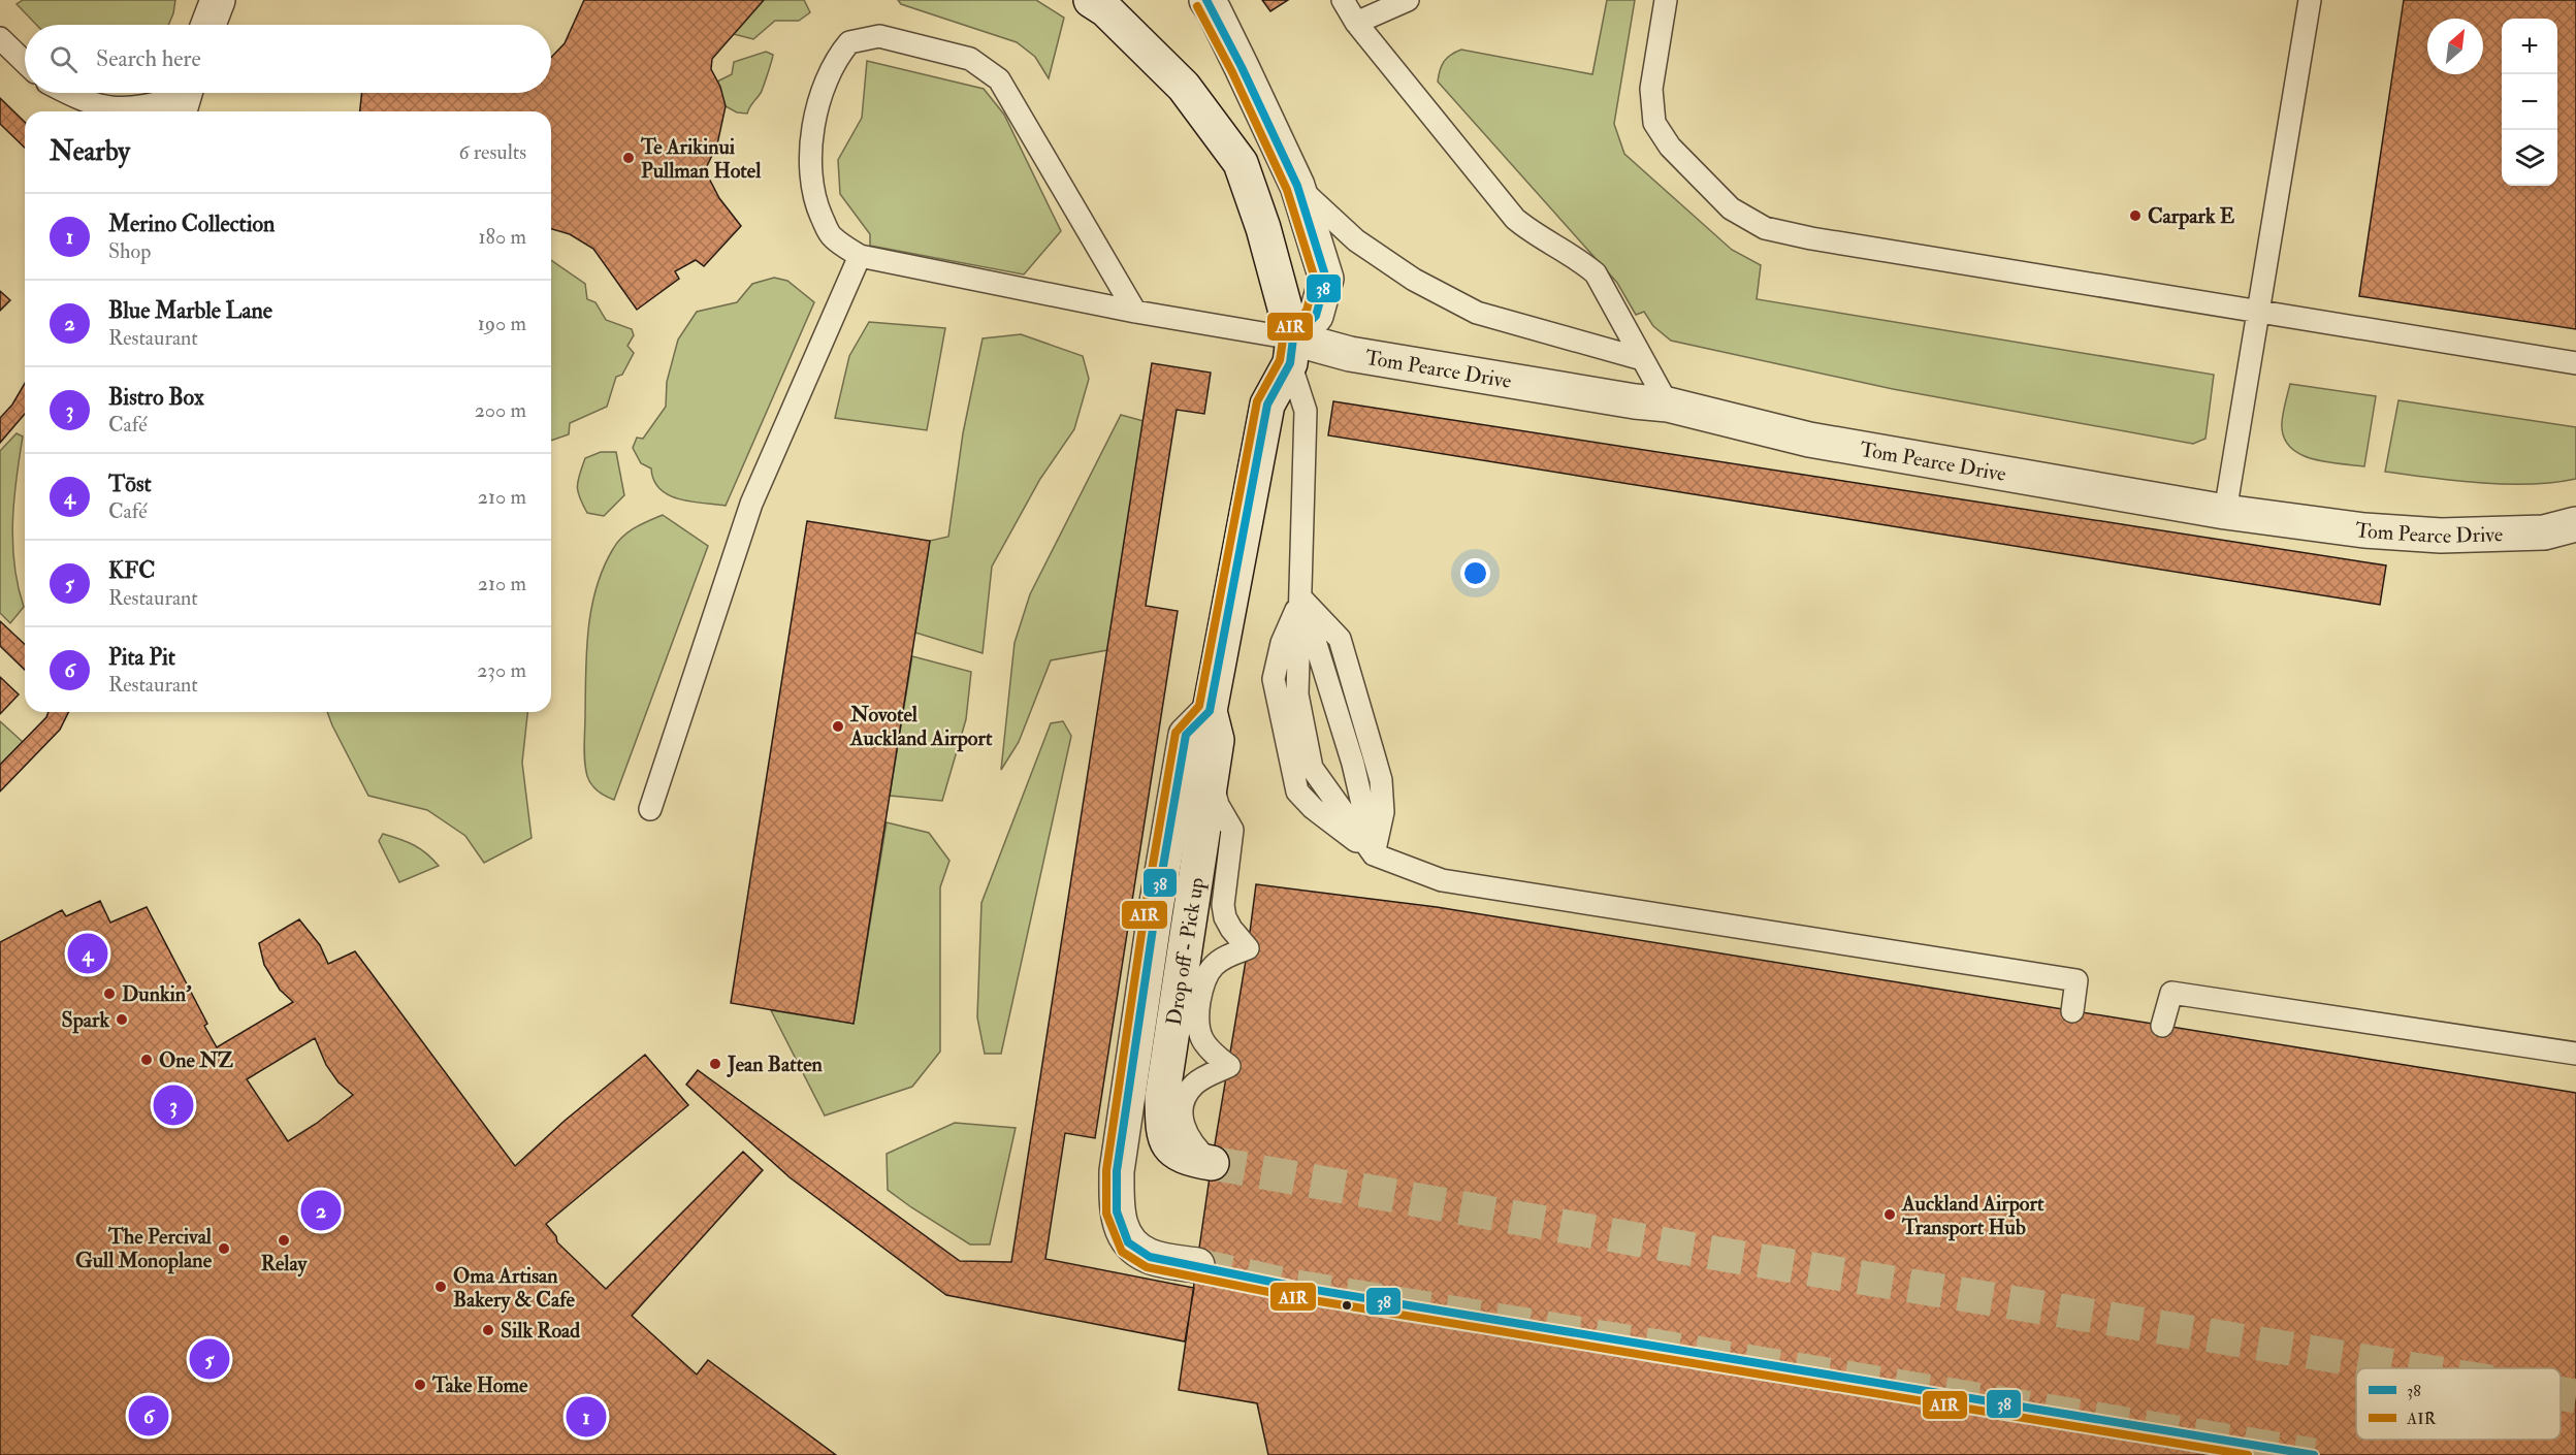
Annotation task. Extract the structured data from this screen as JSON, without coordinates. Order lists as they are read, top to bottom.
{
  "streets": {
    "street": ["Tom Pearce Drive", "Drop off - Pick up"]
  },
  "places": [
    "Te Arikinui Pullman Hotel",
    "Carpark E",
    "Novotel Auckland Airport",
    "Dunkin'",
    "Spark",
    "One NZ",
    "Jean Batten",
    "Auckland Airport Transport Hub",
    "Relay",
    "The Percival Gull Monoplane",
    "Oma Artisan Bakery & Cafe",
    "Silk Road",
    "Take Home"
  ],
  "lines": ["transit line 38", "transit line AIR"],
  "legend": ["38", "AIR"],
  "north": "top right",
  "page": {
    "map_buttons": ["+", "−"],
    "search": "Search here",
    "heading": ["Nearby", "6 results"],
    "list": [
      {
        "mark": "1",
        "name": "Merino Collection",
        "note": "Shop",
        "value": "180 m"
      },
      {
        "mark": "2",
        "name": "Blue Marble Lane",
        "note": "Restaurant",
        "value": "190 m"
      },
      {
        "mark": "3",
        "name": "Bistro Box",
        "note": "Café",
        "value": "200 m"
      },
      {
        "mark": "4",
        "name": "Tōst",
        "note": "Café",
        "value": "210 m"
      },
      {
        "mark": "5",
        "name": "KFC",
        "note": "Restaurant",
        "value": "210 m"
      },
      {
        "mark": "6",
        "name": "Pita Pit",
        "note": "Restaurant",
        "value": "230 m"
      }
    ],
    "pins": [
      "4",
      "3",
      "2",
      "5",
      "6",
      "1"
    ]
  }
}
